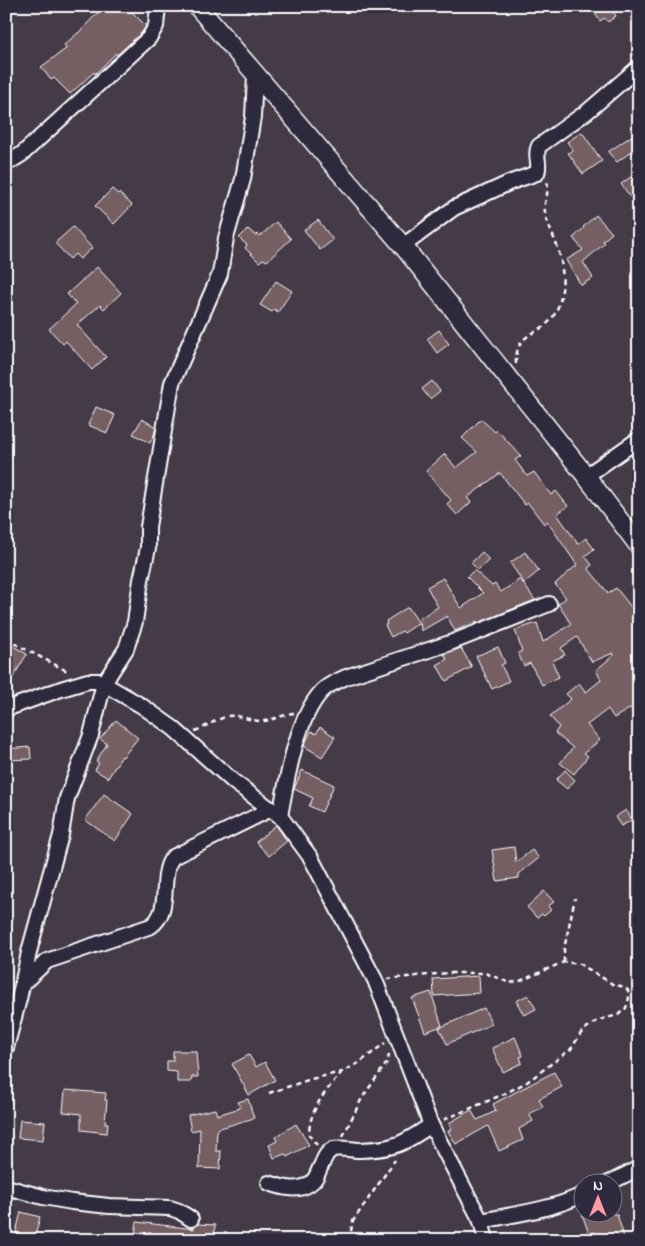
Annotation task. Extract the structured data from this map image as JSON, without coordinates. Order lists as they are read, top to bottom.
{
  "north": "top"
}
